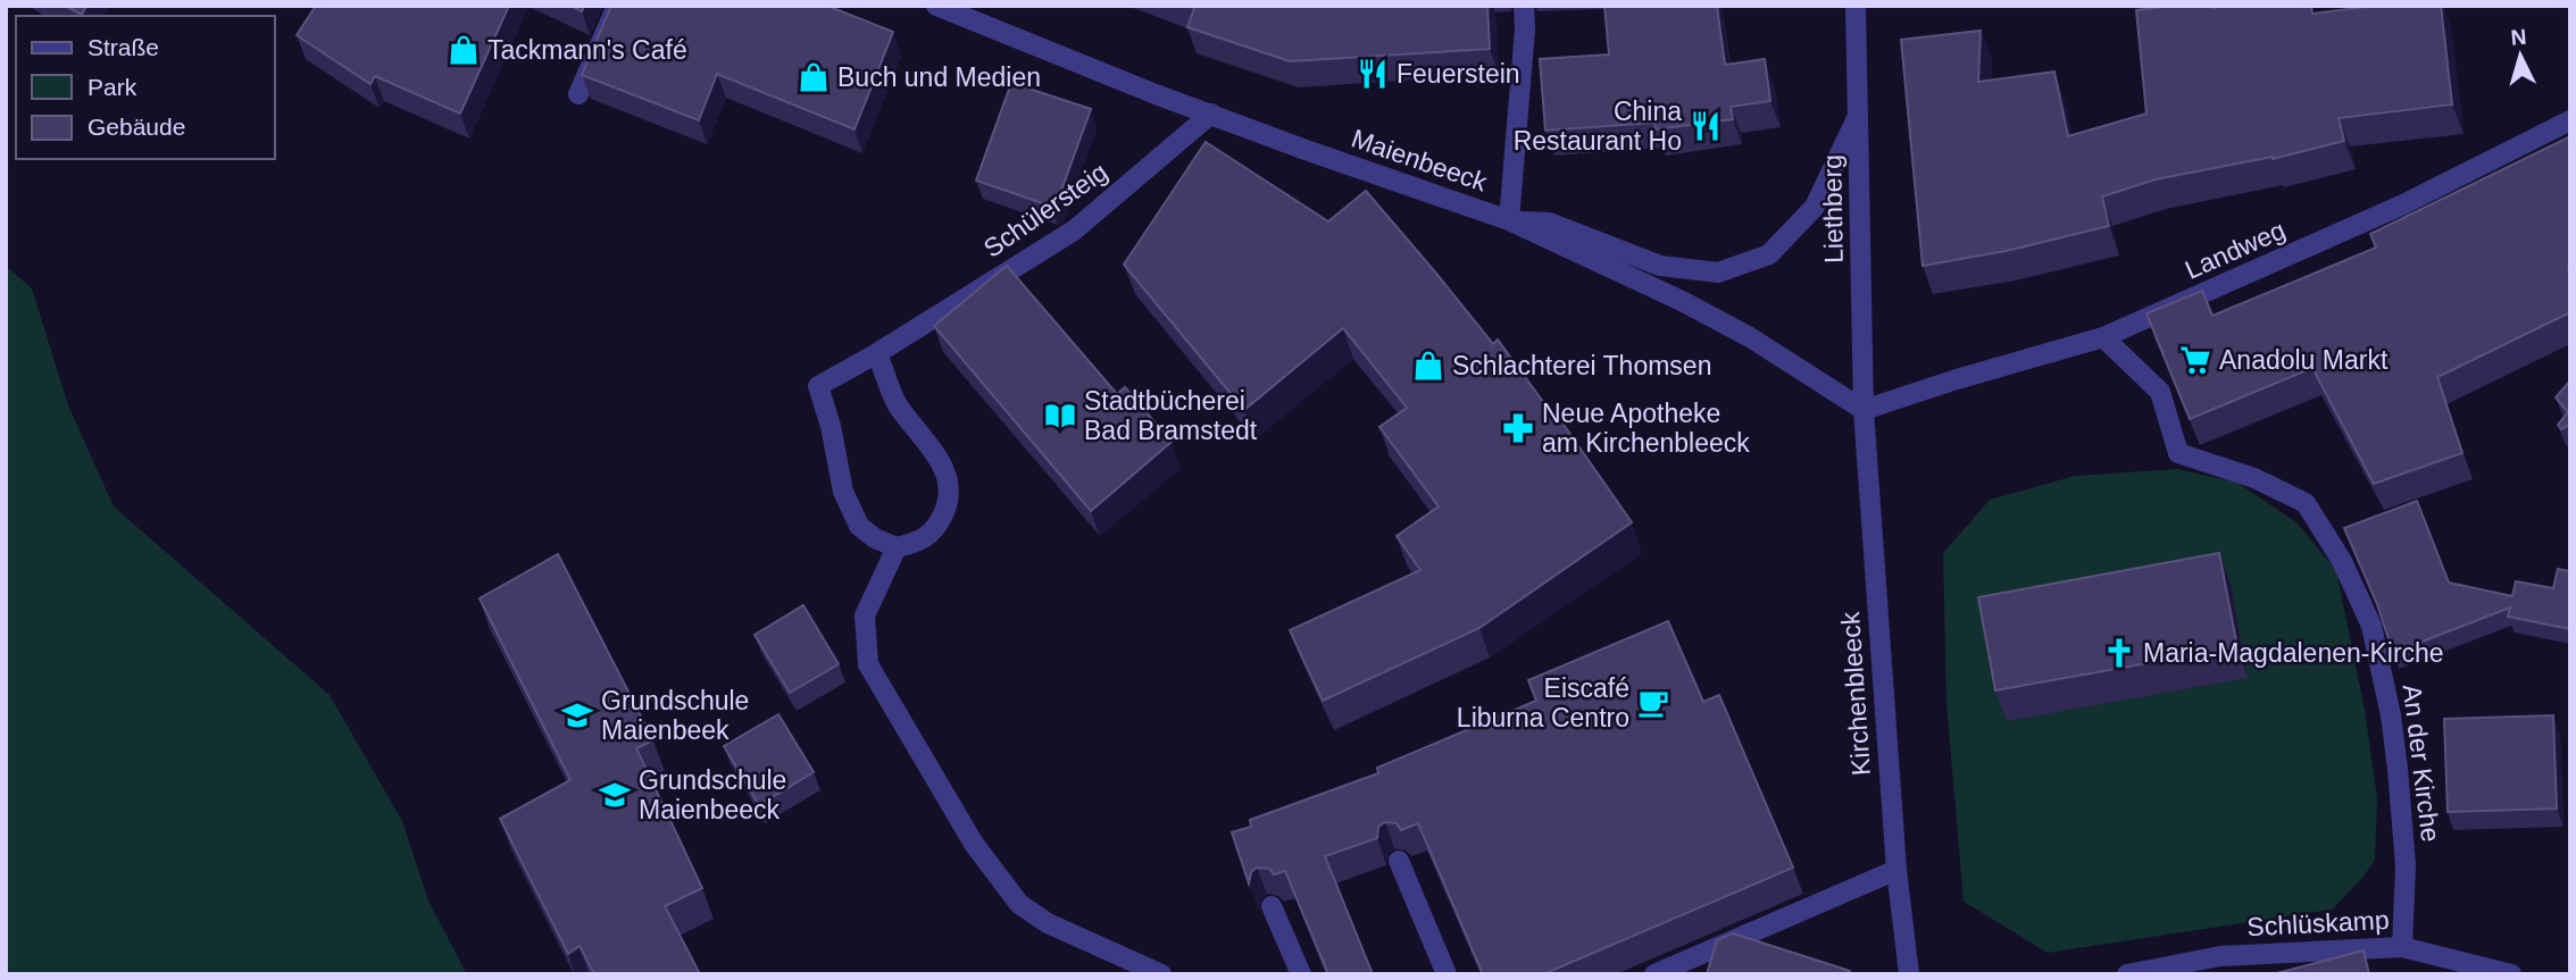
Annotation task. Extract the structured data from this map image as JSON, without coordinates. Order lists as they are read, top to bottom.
{
  "streets": {
    "street": [
      "Maienbeeck",
      "Liethberg",
      "Schülersteig",
      "Landweg",
      "Kirchenbleeck",
      "An der Kirche",
      "Schlüskamp"
    ]
  },
  "crossings": [
    ["Maienbeeck", "Liethberg"],
    ["Maienbeeck", "Schülersteig"],
    ["Maienbeeck", "Landweg"],
    ["Maienbeeck", "Kirchenbleeck"],
    ["Liethberg", "Landweg"],
    ["Liethberg", "Kirchenbleeck"],
    ["Landweg", "Kirchenbleeck"],
    ["Landweg", "An der Kirche"],
    ["An der Kirche", "Schlüskamp"]
  ],
  "places": {
    "shop": ["Tackmann's Café", "Buch und Medien", "Schlachterei Thomsen"],
    "restaurant": ["Feuerstein", "China Restaurant Ho"],
    "supermarket": ["Anadolu Markt"],
    "library": ["Stadtbücherei Bad Bramstedt"],
    "pharmacy": ["Neue Apotheke am Kirchenbleeck"],
    "church": ["Maria-Magdalenen-Kirche"],
    "cafe": ["Eiscafé Liburna Centro"],
    "school or university": ["Grundschule Maienbeek", "Grundschule Maienbeeck"]
  },
  "legend": ["Straße", "Park", "Gebäude"],
  "north": "top"
}
